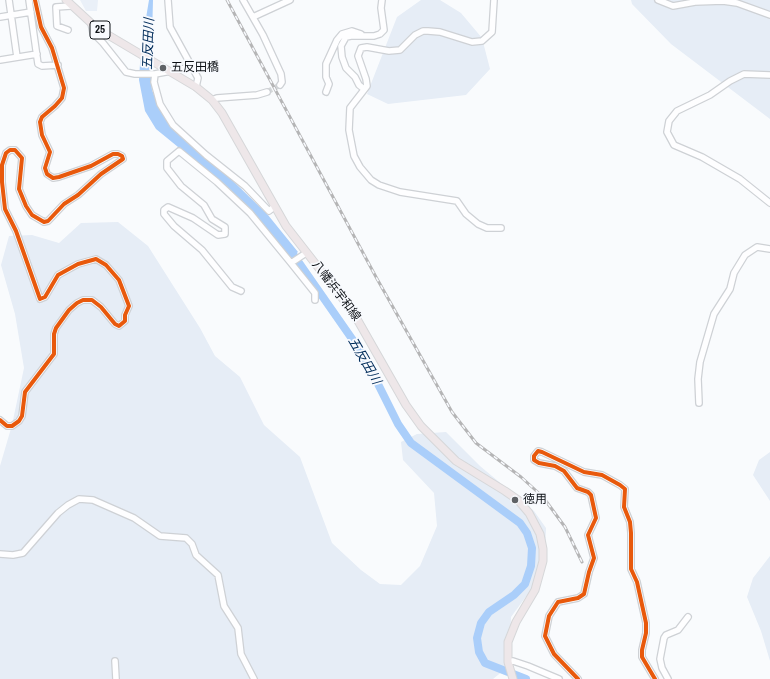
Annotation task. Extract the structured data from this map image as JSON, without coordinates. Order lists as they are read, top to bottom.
{
  "streets": {
    "main road": ["25", "八幡浜宇和線"]
  },
  "water": ["五反田川"],
  "places": ["五反田橋", "徳用"]
}
